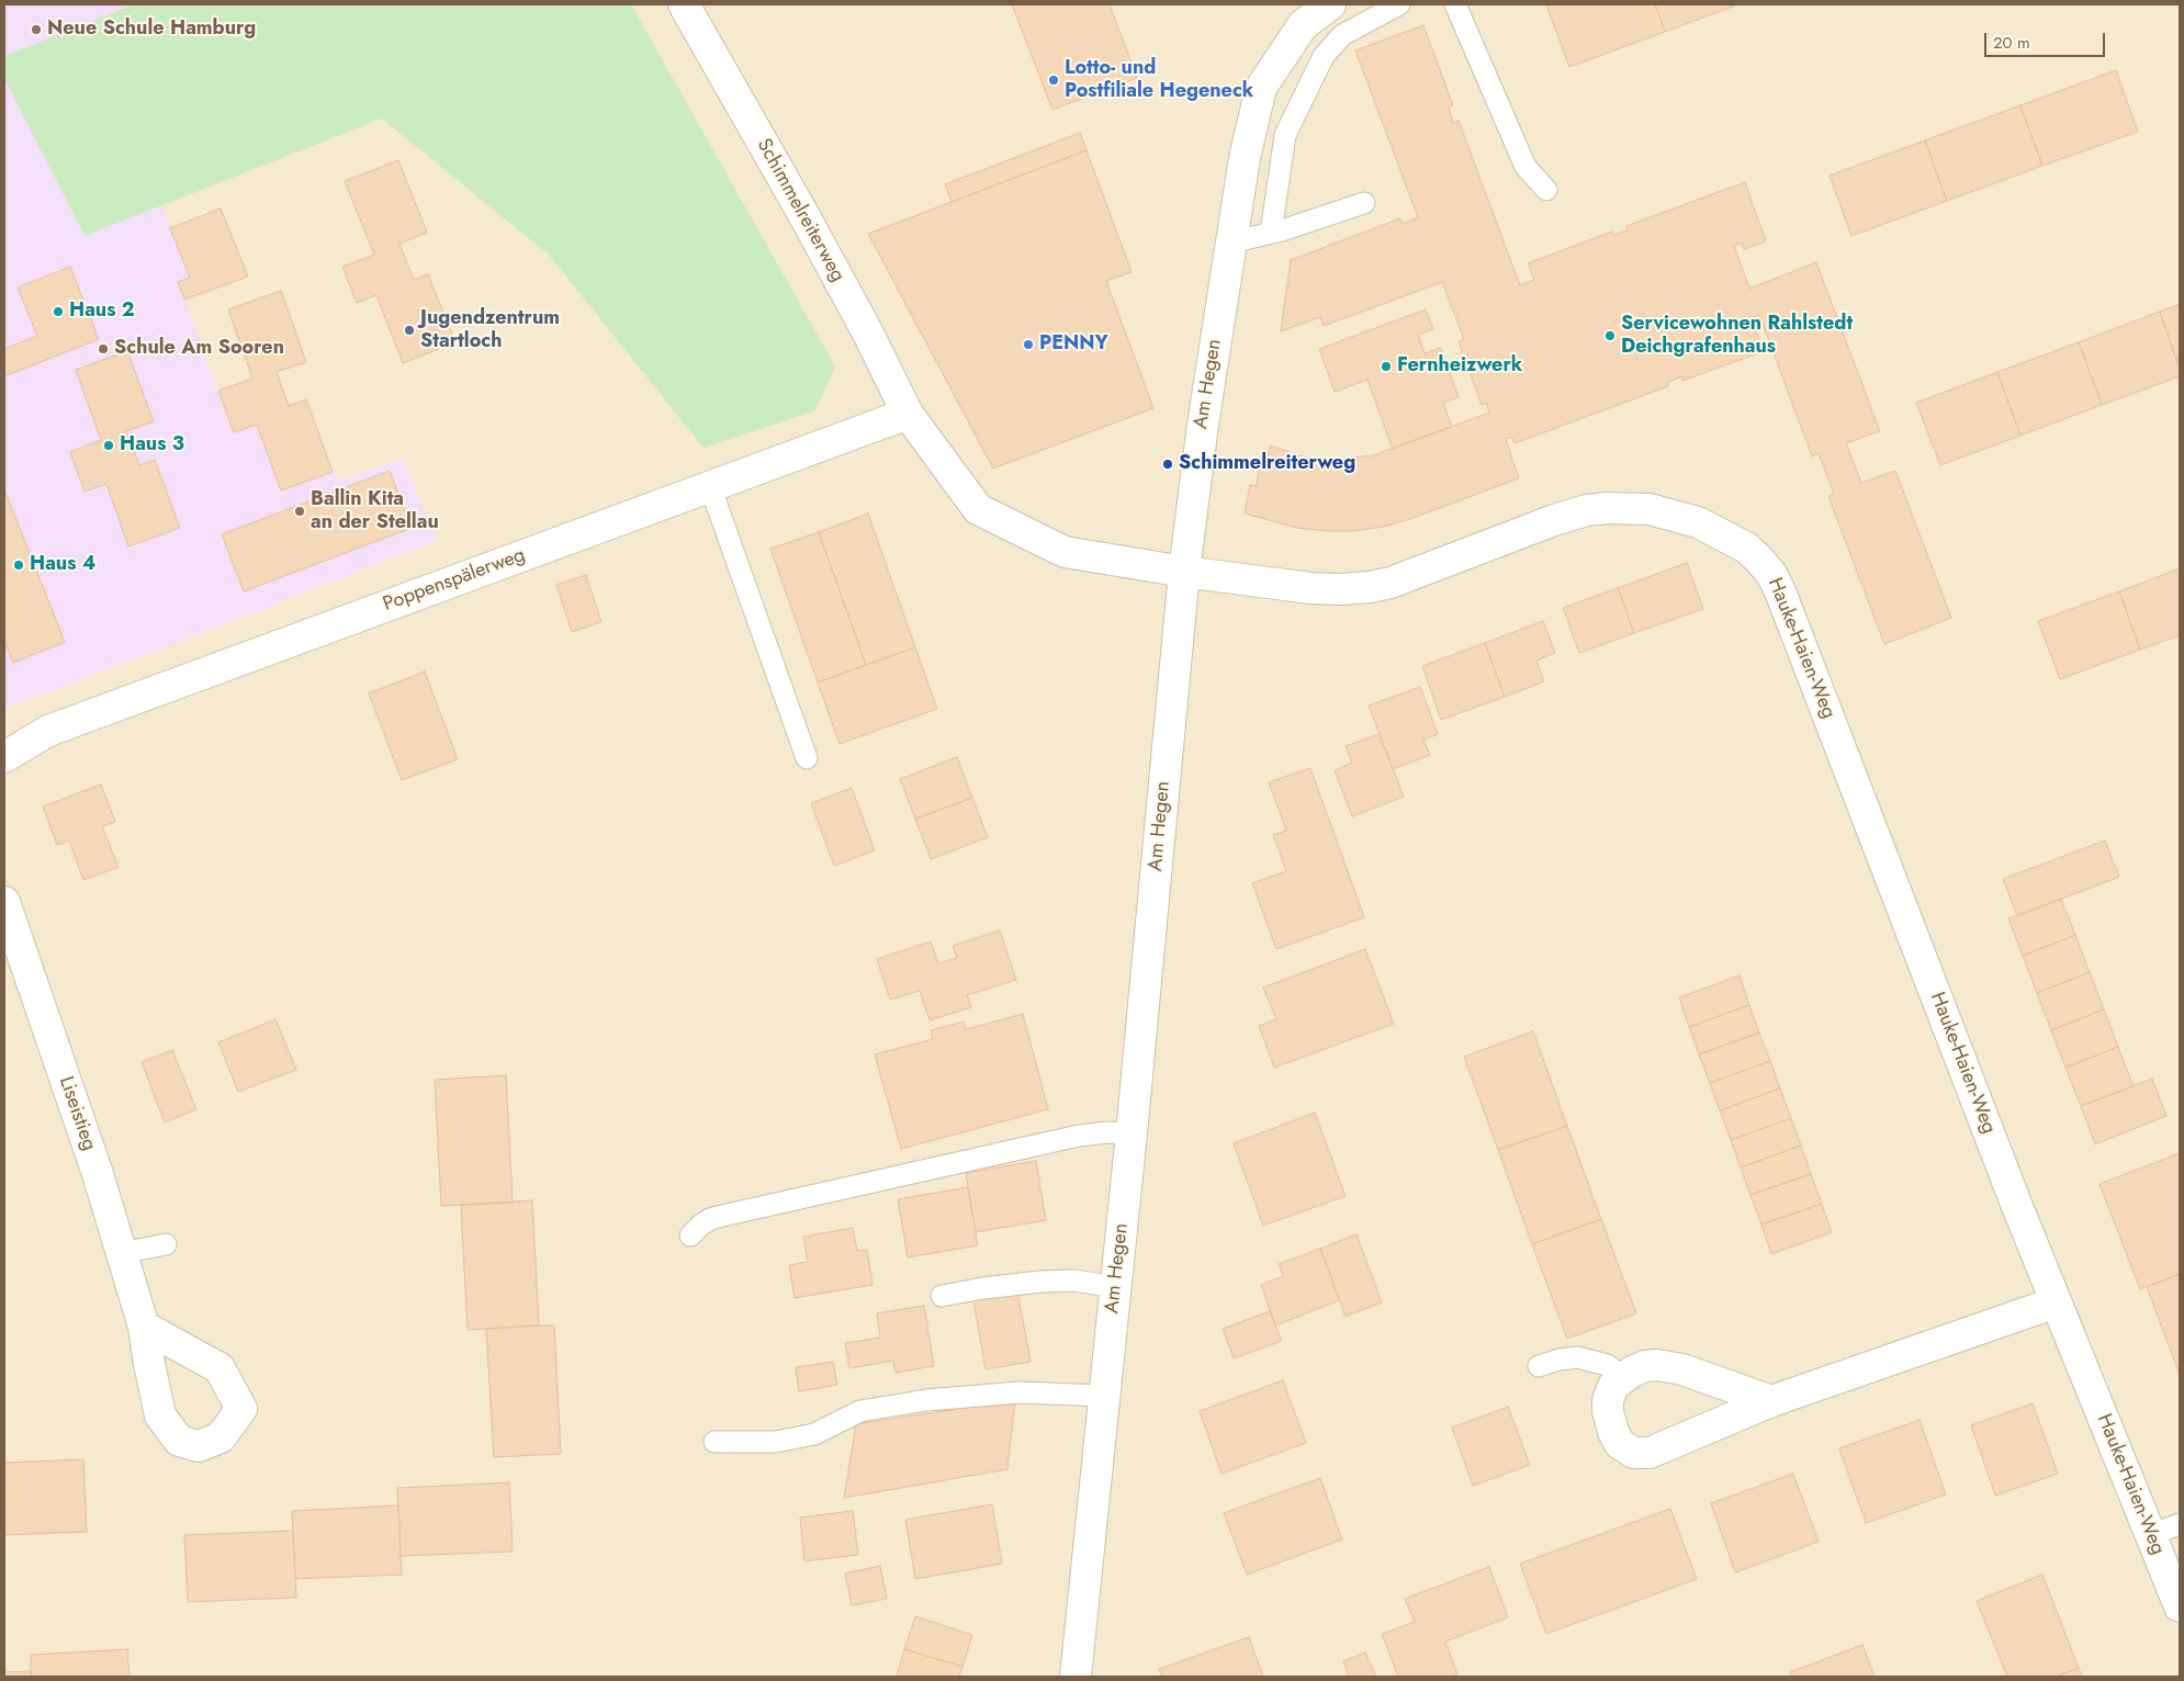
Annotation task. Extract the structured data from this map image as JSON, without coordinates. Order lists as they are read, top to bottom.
{
  "streets": {
    "street": [
      "Schimmelreiterweg",
      "Am Hegen",
      "Poppenspälerweg",
      "Hauke-Haien-Weg",
      "Liseistieg"
    ]
  },
  "crossings": [
    ["Schimmelreiterweg", "Am Hegen"],
    ["Schimmelreiterweg", "Poppenspälerweg"],
    ["Schimmelreiterweg", "Hauke-Haien-Weg"],
    ["Am Hegen", "Hauke-Haien-Weg"]
  ],
  "places": [
    "Neue Schule Hamburg",
    "Lotto- und Postfiliale Hegeneck",
    "Haus 2",
    "Jugendzentrum Startloch",
    "Servicewohnen Rahlstedt Deichgrafenhaus",
    "PENNY",
    "Schule Am Sooren",
    "Fernheizwerk",
    "Haus 3",
    "Schimmelreiterweg",
    "Ballin Kita an der Stellau",
    "Haus 4"
  ],
  "scale_bar": "20 m"
}
